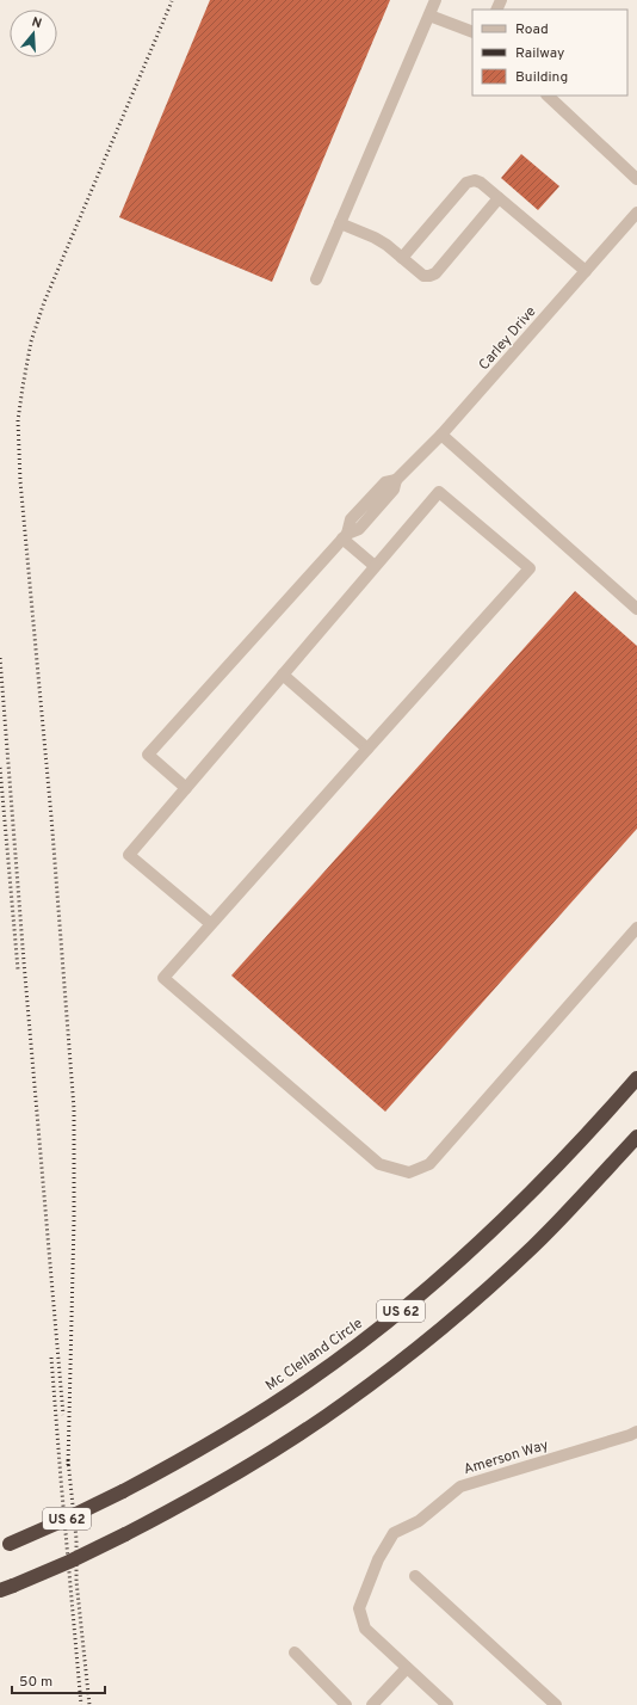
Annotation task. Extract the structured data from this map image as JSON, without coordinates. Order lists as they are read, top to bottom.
{
  "streets": {
    "highway": ["US 62", "Mc Clelland Circle"],
    "street": ["Carley Drive", "Amerson Way"]
  },
  "legend": ["Road", "Railway", "Building"],
  "scale_bar": "50 m",
  "north": "top"
}
